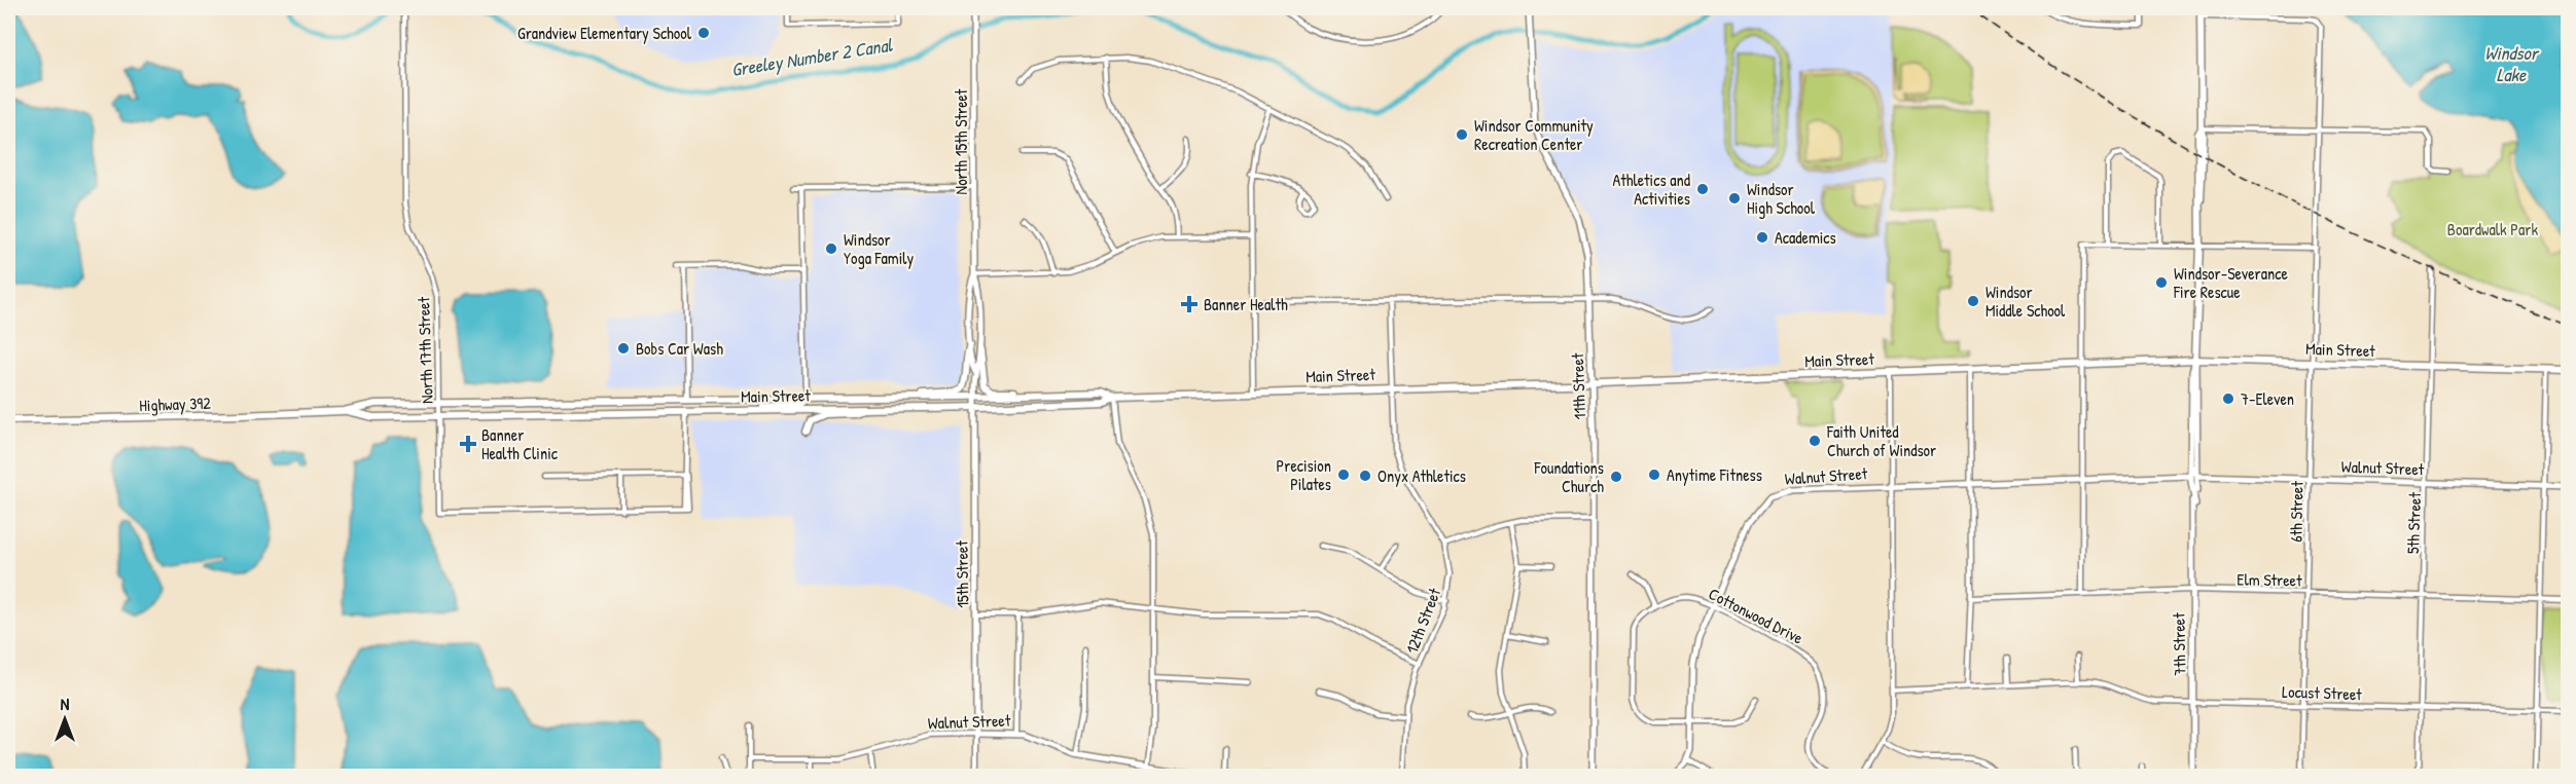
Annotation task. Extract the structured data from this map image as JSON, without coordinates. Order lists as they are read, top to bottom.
{
  "streets": {
    "main road": ["Main Street", "Highway 392", "7th Street"],
    "street": [
      "North 15th Street",
      "North 17th Street",
      "11th Street",
      "Walnut Street",
      "6th Street",
      "5th Street",
      "15th Street",
      "Elm Street",
      "Cottonwood Drive",
      "12th Street",
      "Locust Street"
    ]
  },
  "crossings": [
    ["North 15th Street", "15th Street"],
    ["Main Street", "North 17th Street"],
    ["Main Street", "11th Street"],
    ["Main Street", "Highway 392"],
    ["Main Street", "6th Street"],
    ["Main Street", "5th Street"],
    ["Main Street", "15th Street"],
    ["Main Street", "12th Street"],
    ["Main Street", "7th Street"],
    ["North 17th Street", "Highway 392"],
    ["Walnut Street", "6th Street"],
    ["Walnut Street", "5th Street"],
    ["Walnut Street", "15th Street"],
    ["Walnut Street", "Cottonwood Drive"],
    ["Walnut Street", "12th Street"],
    ["Walnut Street", "7th Street"],
    ["6th Street", "Elm Street"],
    ["6th Street", "7th Street"],
    ["6th Street", "Locust Street"],
    ["5th Street", "Elm Street"],
    ["5th Street", "Locust Street"],
    ["Elm Street", "7th Street"],
    ["7th Street", "Locust Street"]
  ],
  "water": ["Windsor Lake", "Greeley Number 2 Canal"],
  "parks": ["Boardwalk Park"],
  "places": {
    "other": [
      "Grandview Elementary School",
      "Windsor Community Recreation Center",
      "Athletics and Activities",
      "Windsor High School",
      "Academics",
      "Windsor Yoga Family",
      "Windsor-Severance Fire Rescue",
      "Windsor Middle School",
      "Bobs Car Wash",
      "7-Eleven",
      "Faith United Church of Windsor",
      "Precision Pilates",
      "Anytime Fitness",
      "Onyx Athletics",
      "Foundations Church"
    ],
    "health": ["Banner Health", "Banner Health Clinic"]
  },
  "north": "top"
}
